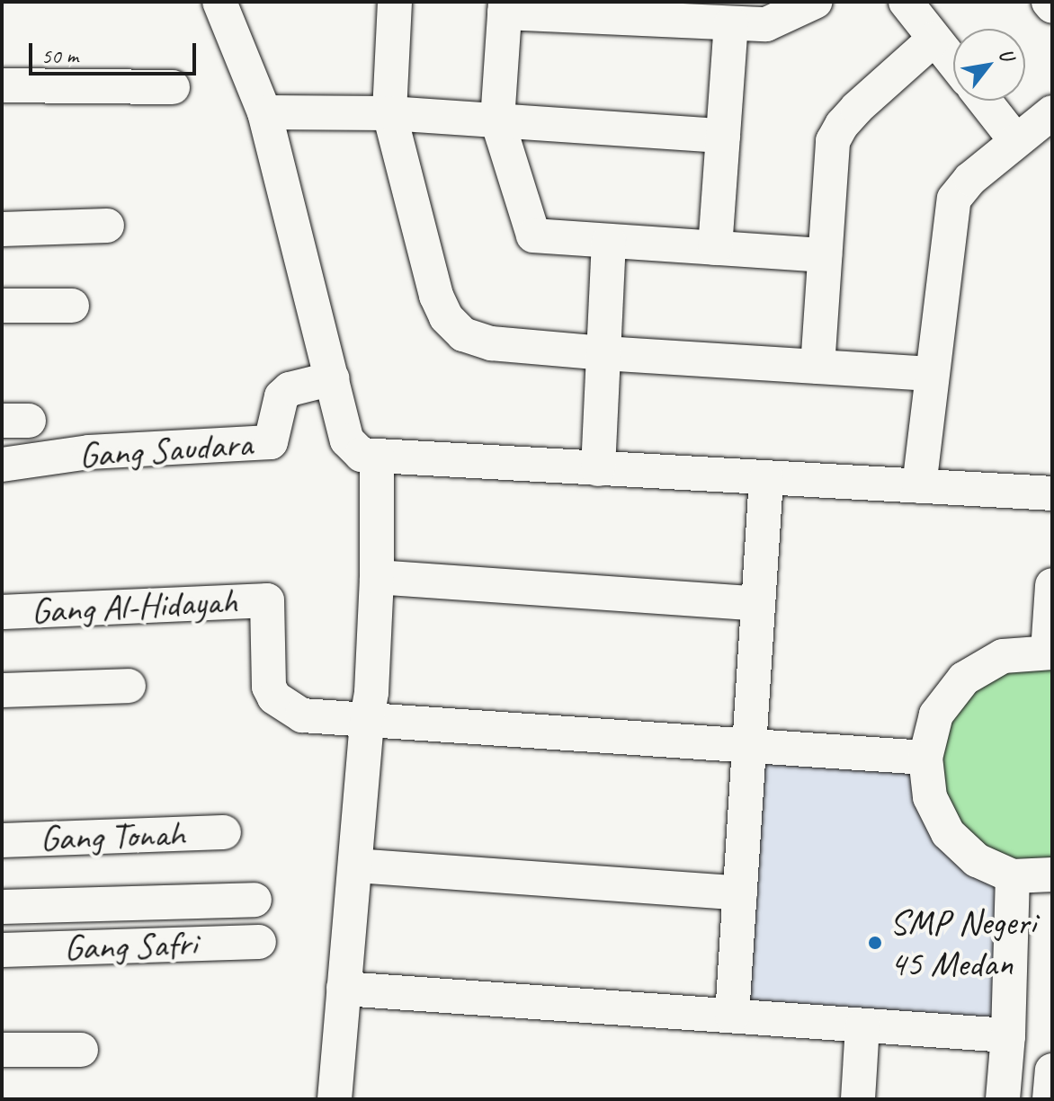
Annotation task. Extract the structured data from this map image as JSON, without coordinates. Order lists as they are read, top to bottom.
{
  "streets": {
    "street": [
      "Gang Saudara",
      "Gang Al-Hidayah",
      "Gang Tonah",
      "Gang Safri"
    ]
  },
  "places": ["SMP Negeri 45 Medan"],
  "scale_bar": "50 m",
  "north": "top right"
}
